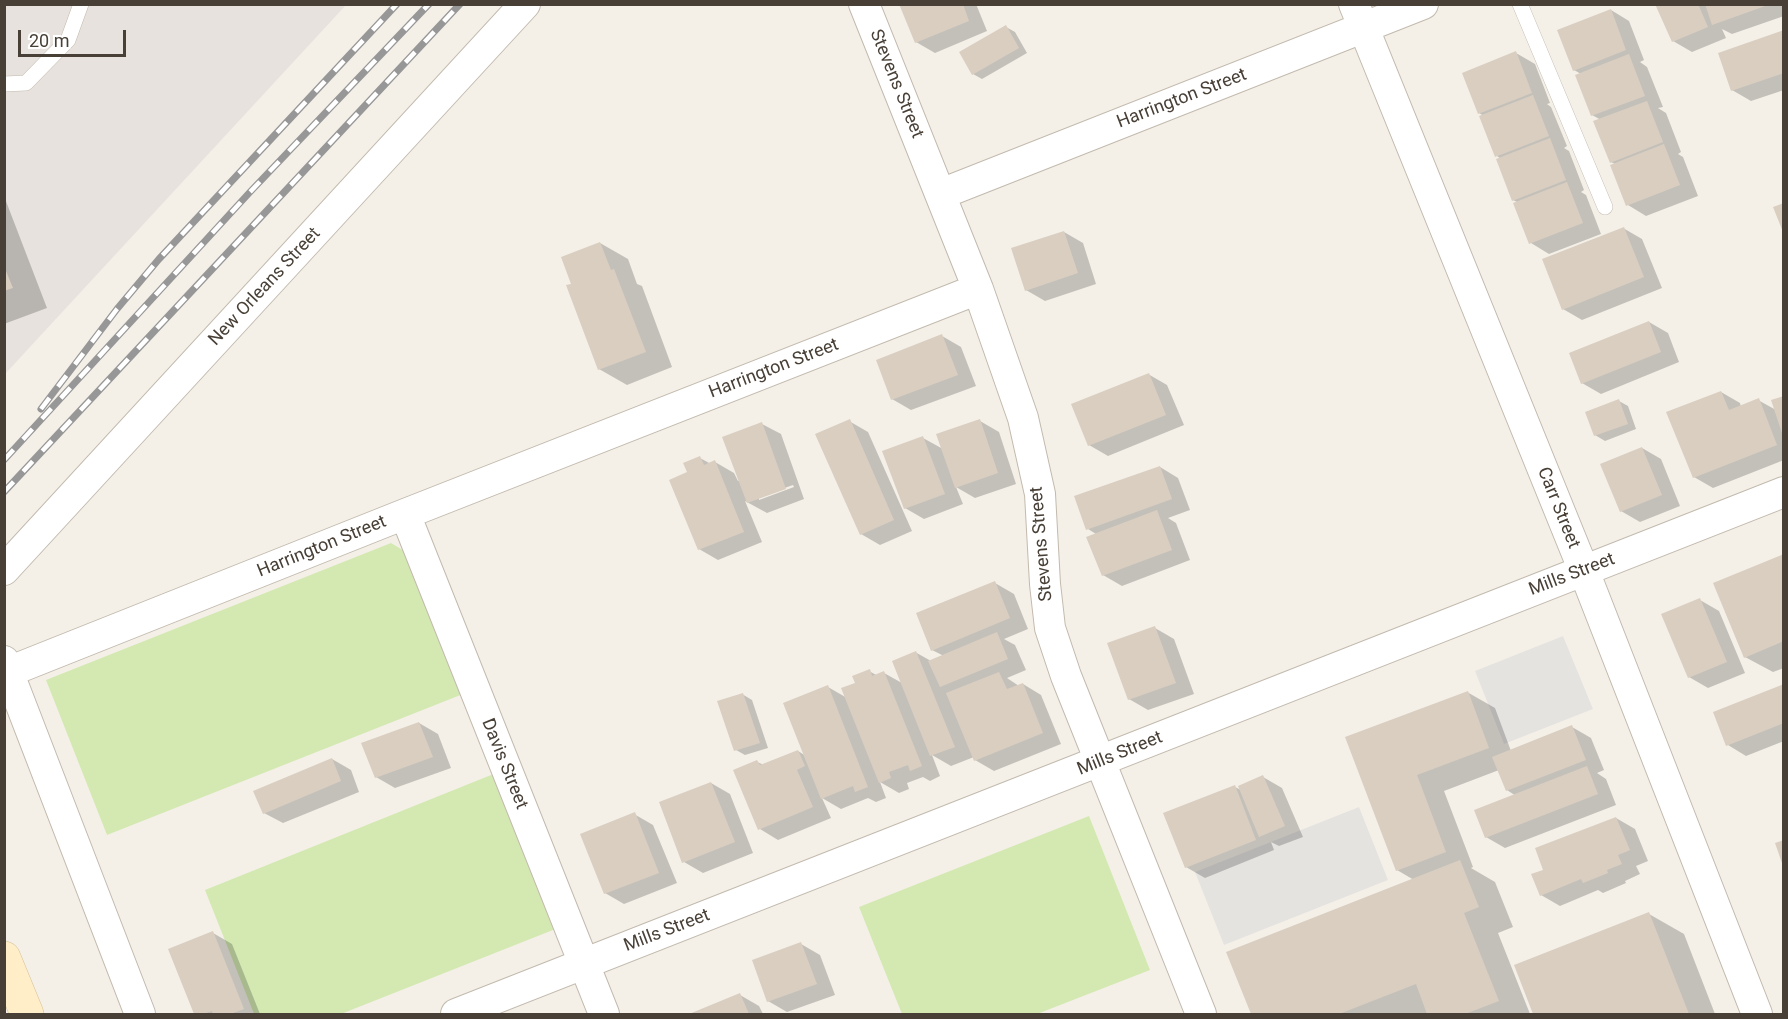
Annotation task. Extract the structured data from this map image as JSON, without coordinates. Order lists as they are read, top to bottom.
{
  "streets": {
    "street": [
      "Stevens Street",
      "Harrington Street",
      "New Orleans Street",
      "Carr Street",
      "Mills Street",
      "Davis Street"
    ]
  },
  "crossings": [
    ["Stevens Street", "Harrington Street"],
    ["Stevens Street", "Mills Street"],
    ["Harrington Street", "Carr Street"],
    ["Harrington Street", "Davis Street"],
    ["Carr Street", "Mills Street"],
    ["Mills Street", "Davis Street"]
  ],
  "scale_bar": "20 m"
}
